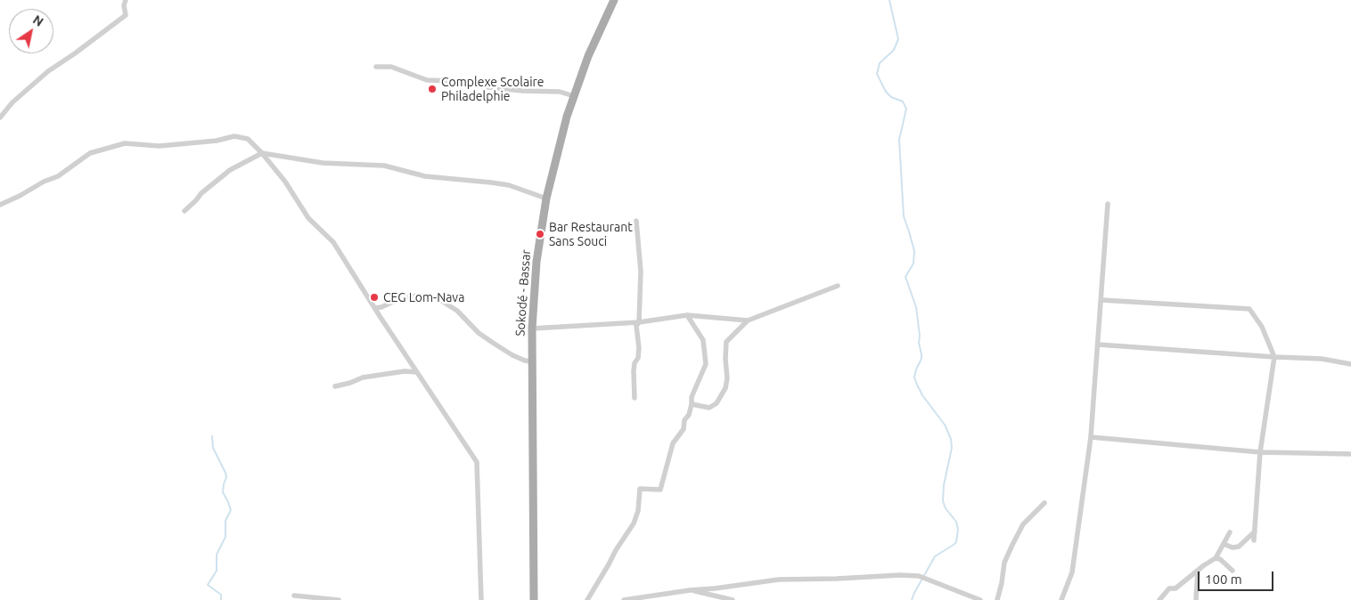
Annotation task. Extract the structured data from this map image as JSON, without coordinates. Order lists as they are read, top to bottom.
{
  "streets": {
    "main road": ["Sokodé - Bassar"]
  },
  "places": ["Complexe Scolaire Philadelphie", "Bar Restaurant Sans Souci", "CEG Lom-Nava"],
  "scale_bar": "100 m",
  "north": "top right"
}
